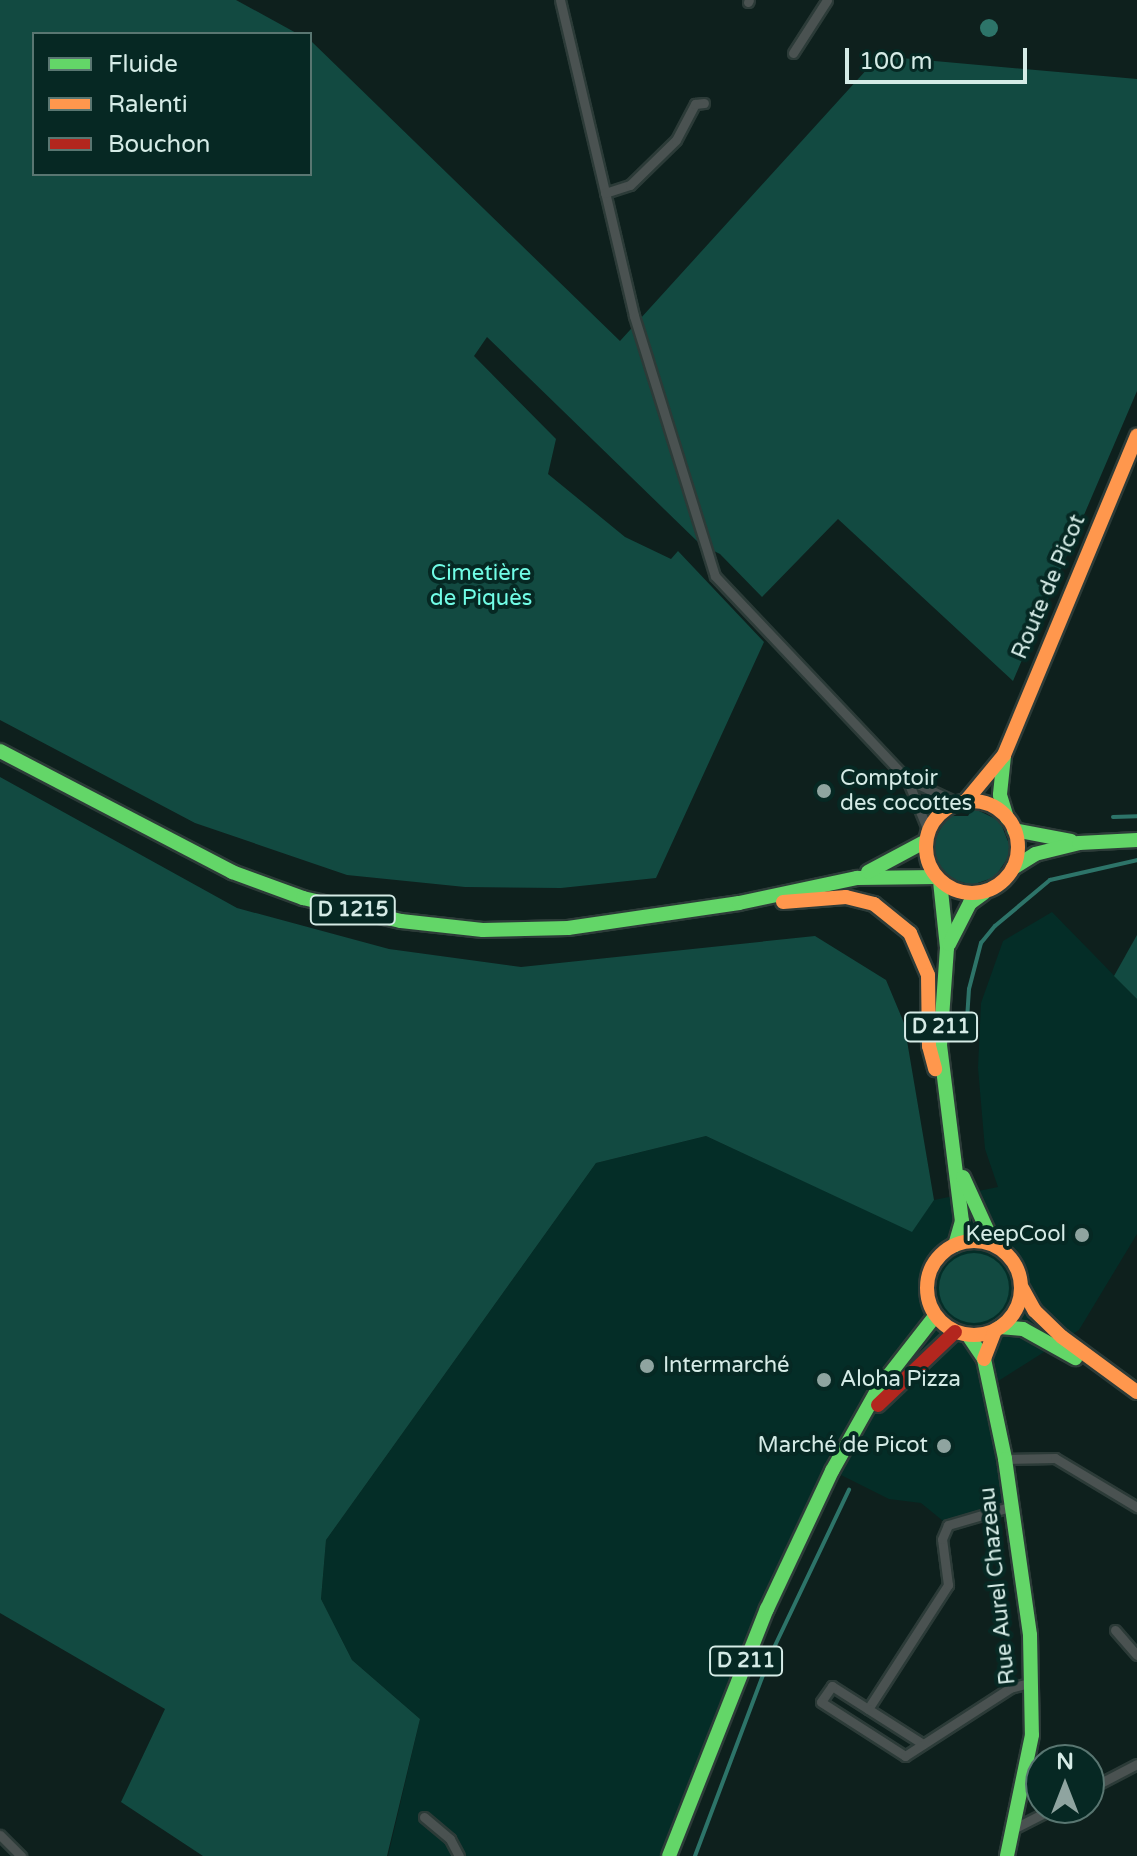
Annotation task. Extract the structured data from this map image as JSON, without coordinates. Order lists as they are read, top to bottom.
{
  "streets": {
    "main road": [
      "Route de Picot",
      "D 1215",
      "D 211",
      "Rue Aurel Chazeau"
    ]
  },
  "crossings": [
    ["Route de Picot", "D 1215"],
    ["Route de Picot", "D 211"],
    ["D 1215", "D 211"],
    ["D 211", "Rue Aurel Chazeau"]
  ],
  "parks": ["Cimetière de Piquès"],
  "places": [
    "Comptoir des cocottes",
    "KeepCool",
    "Intermarché",
    "Aloha Pizza",
    "Marché de Picot"
  ],
  "legend": ["Fluide", "Ralenti", "Bouchon"],
  "scale_bar": "100 m",
  "north": "top"
}
